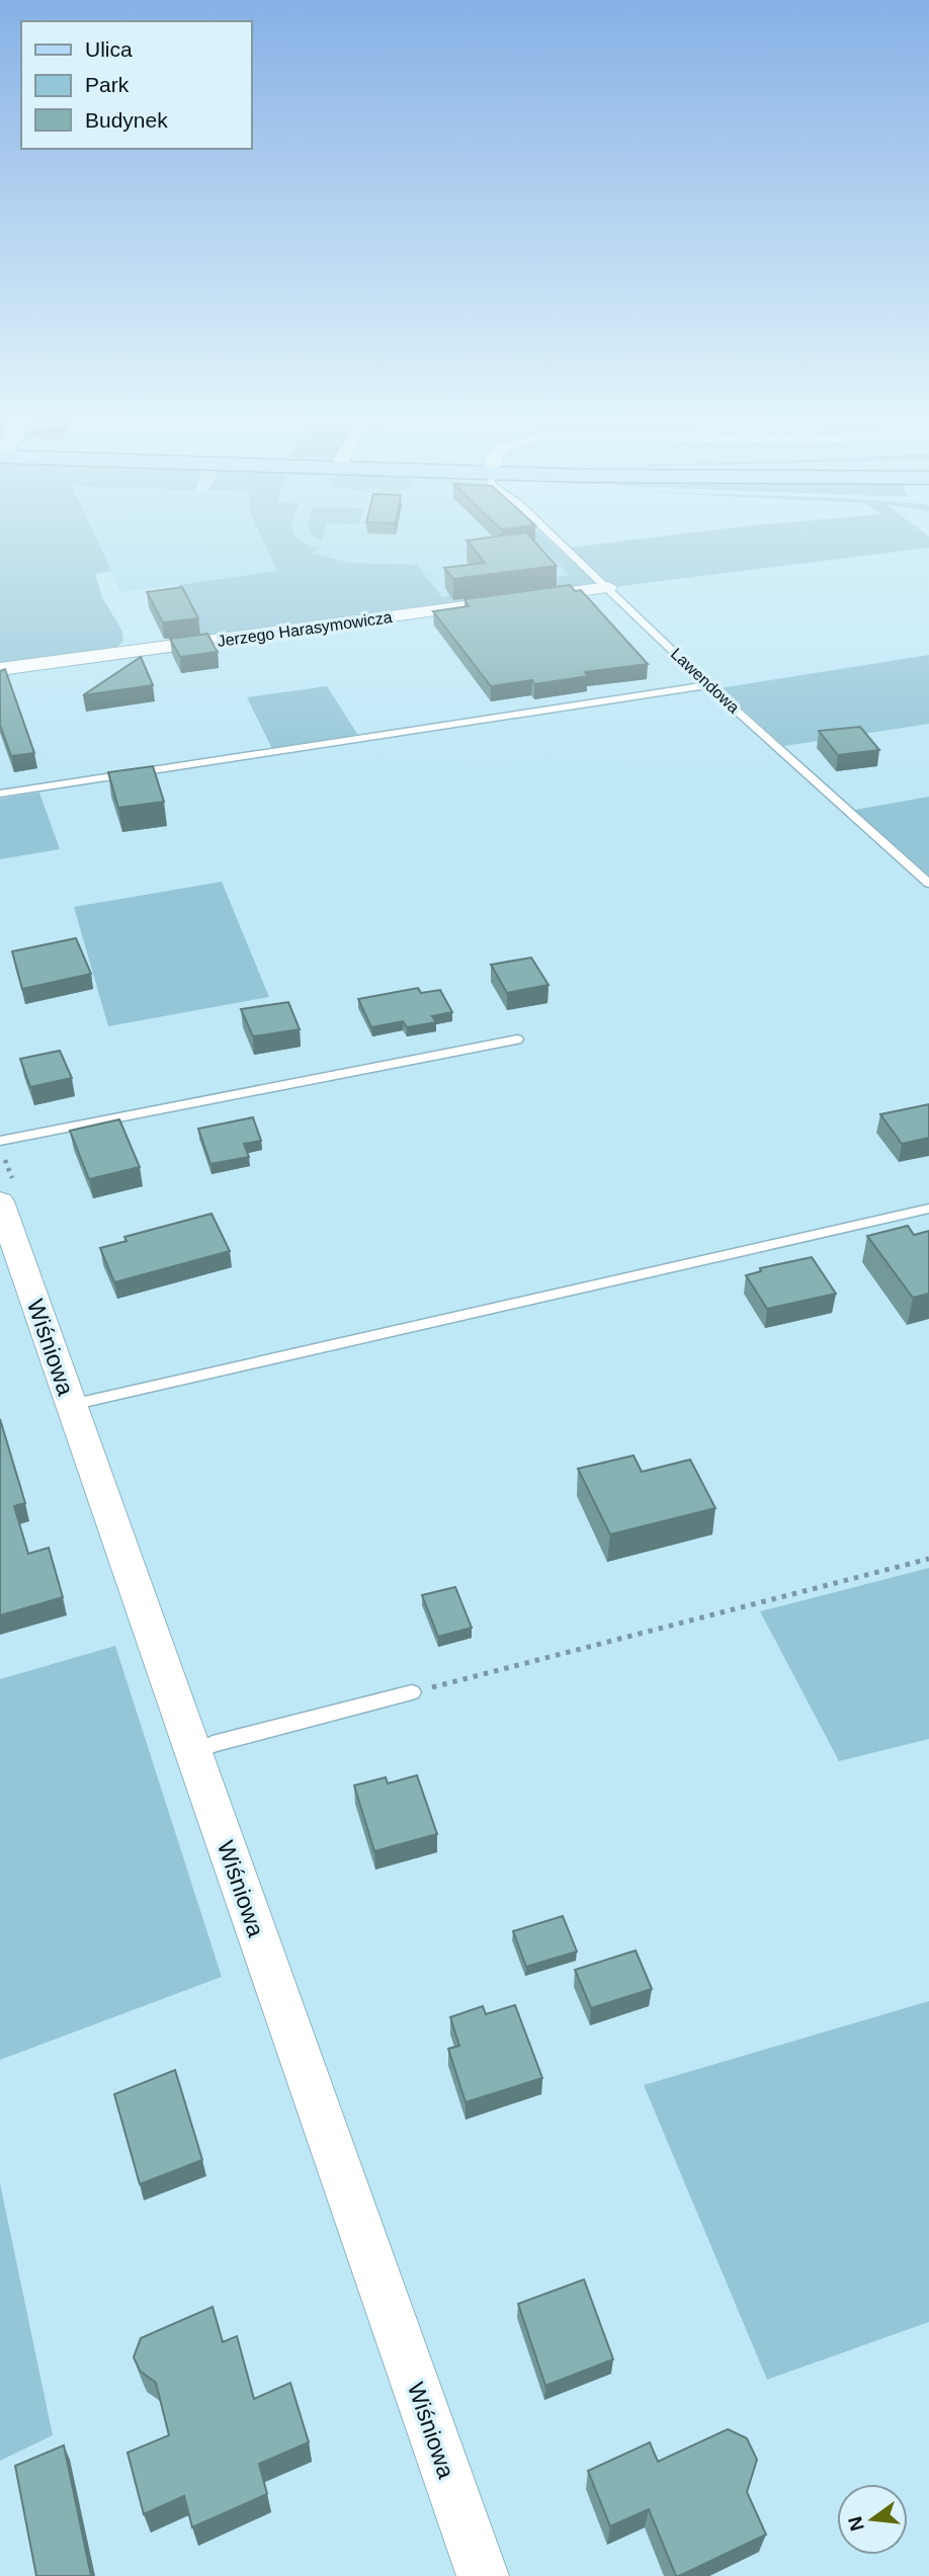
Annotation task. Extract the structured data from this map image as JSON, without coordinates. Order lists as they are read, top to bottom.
{
  "streets": {
    "street": ["Jerzego Harasymowicza", "Wiśniowa"],
    "lane": ["Lawendowa"]
  },
  "legend": ["Ulica", "Park", "Budynek"],
  "north": "left"
}
